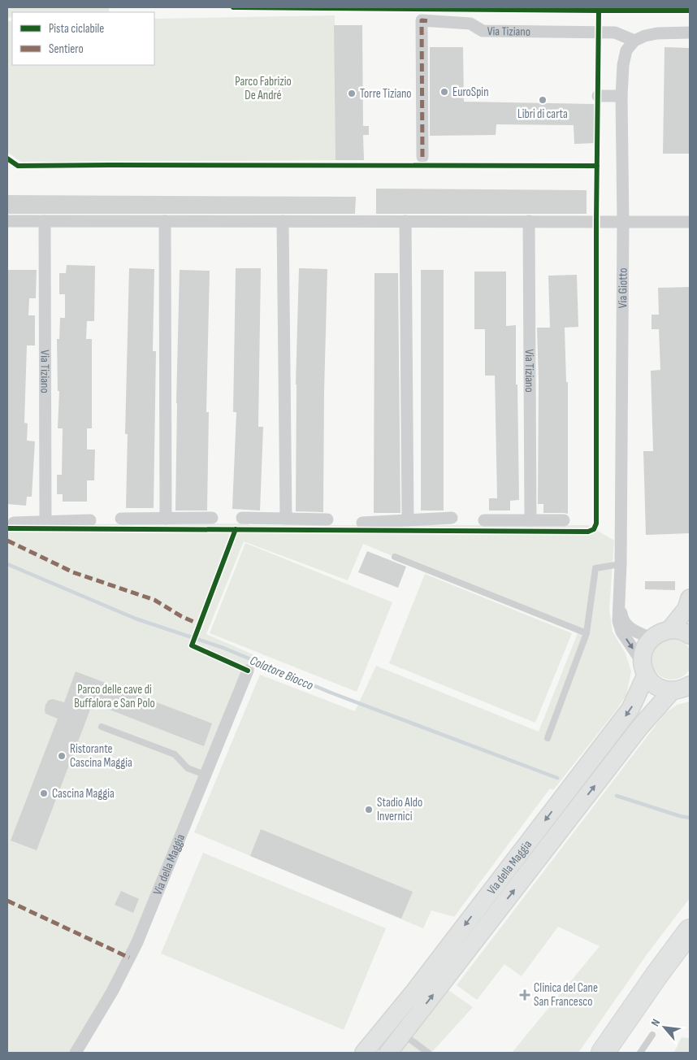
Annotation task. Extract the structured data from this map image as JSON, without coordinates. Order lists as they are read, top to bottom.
{
  "streets": {
    "street": ["Via Tiziano", "Via Giotto", "Via della Maggia"]
  },
  "crossings": [
    ["Via Tiziano", "Via Giotto"],
    ["Via Giotto", "Via della Maggia"]
  ],
  "water": ["Colatore Biocco"],
  "parks": ["Parco Fabrizio De André", "Parco delle cave di Buffalora e San Polo"],
  "places": {
    "other": [
      "EuroSpin",
      "Torre Tiziano",
      "Libri di carta",
      "Ristorante Cascina Maggia",
      "Cascina Maggia",
      "Stadio Aldo Invernici"
    ],
    "health": ["Clinica del Cane San Francesco"]
  },
  "legend": ["Pista ciclabile", "Sentiero"],
  "north": "top left"
}
